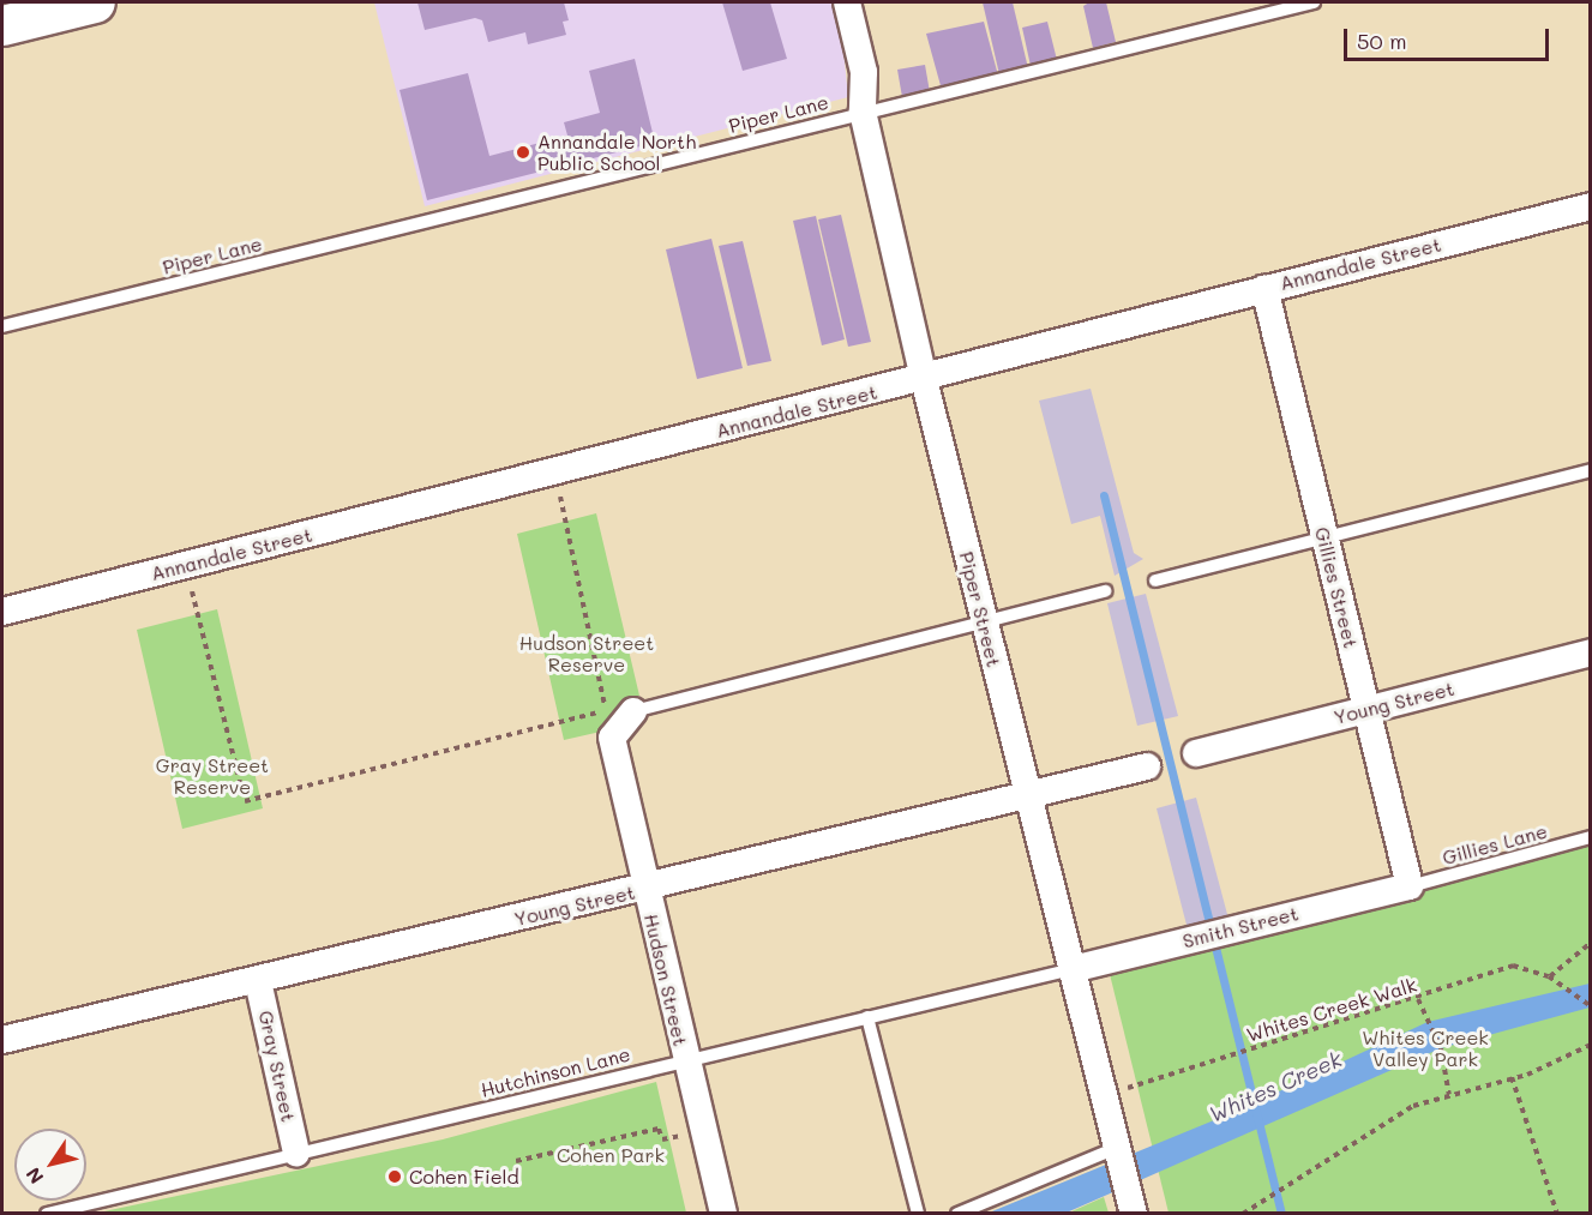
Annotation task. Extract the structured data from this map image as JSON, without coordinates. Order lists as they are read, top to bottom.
{
  "streets": {
    "street": [
      "Annandale Street",
      "Gillies Street",
      "Piper Street",
      "Young Street",
      "Smith Street",
      "Hudson Street",
      "Gray Street"
    ],
    "lane": ["Piper Lane", "Gillies Lane", "Hutchinson Lane"],
    "path": ["Whites Creek Walk"]
  },
  "crossings": [
    ["Piper Lane", "Piper Street"],
    ["Annandale Street", "Gillies Street"],
    ["Annandale Street", "Piper Street"],
    ["Gillies Street", "Young Street"],
    ["Gillies Street", "Gillies Lane"],
    ["Gillies Street", "Smith Street"],
    ["Piper Street", "Young Street"],
    ["Piper Street", "Smith Street"],
    ["Piper Street", "Hutchinson Lane"],
    ["Young Street", "Hudson Street"],
    ["Young Street", "Gray Street"],
    ["Gillies Lane", "Smith Street"],
    ["Smith Street", "Hutchinson Lane"],
    ["Hudson Street", "Hutchinson Lane"],
    ["Gray Street", "Hutchinson Lane"]
  ],
  "water": ["Whites Creek"],
  "parks": [
    "Hudson Street Reserve",
    "Gray Street Reserve",
    "Whites Creek Valley Park",
    "Cohen Park"
  ],
  "places": ["Annandale North Public School", "Cohen Field"],
  "scale_bar": "50 m",
  "north": "bottom left"
}
